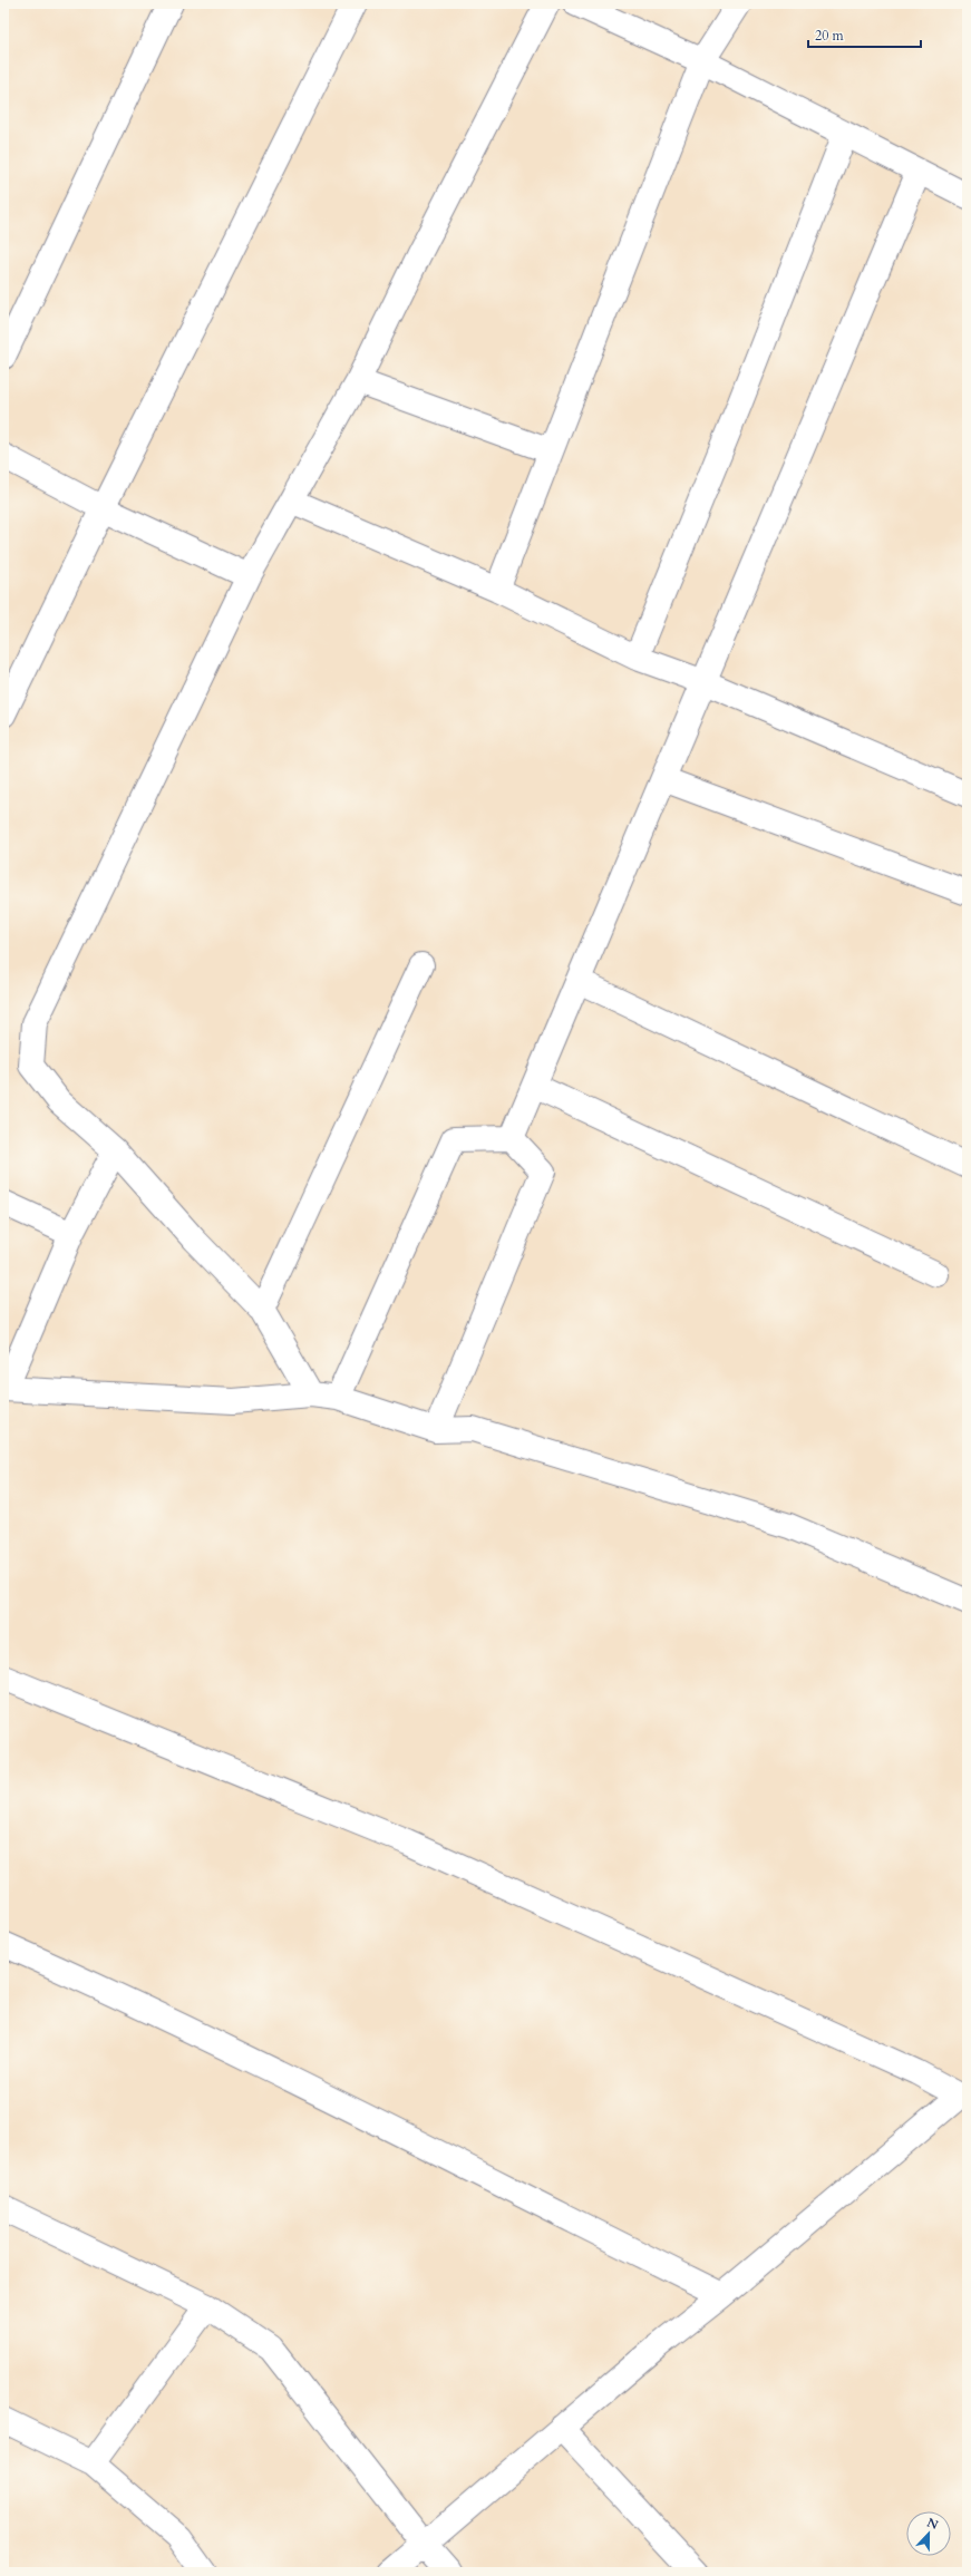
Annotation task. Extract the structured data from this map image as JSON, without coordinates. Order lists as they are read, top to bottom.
{
  "scale_bar": "20 m",
  "north": "top"
}
